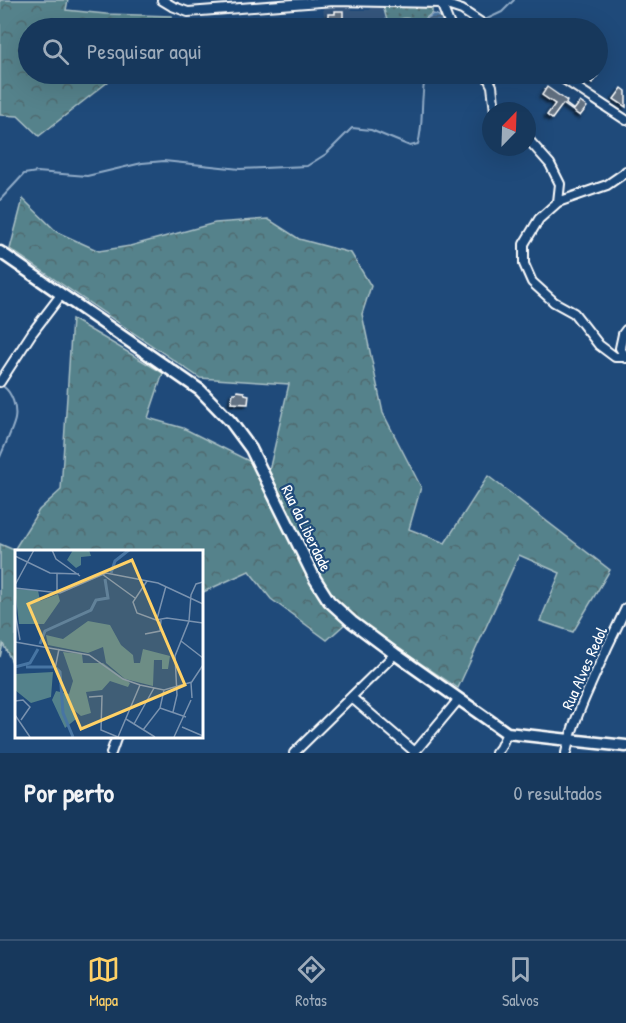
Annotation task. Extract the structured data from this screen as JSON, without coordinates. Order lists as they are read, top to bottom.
{
  "streets": {
    "street": ["Rua da Liberdade", "Rua Alves Redol"]
  },
  "crossings": [
    ["Rua da Liberdade", "Rua Alves Redol"]
  ],
  "north": "top right",
  "page": {
    "search": "Pesquisar aqui",
    "heading": ["Por perto", "0 resultados"],
    "nav": ["Mapa", "Rotas", "Salvos"]
  }
}
